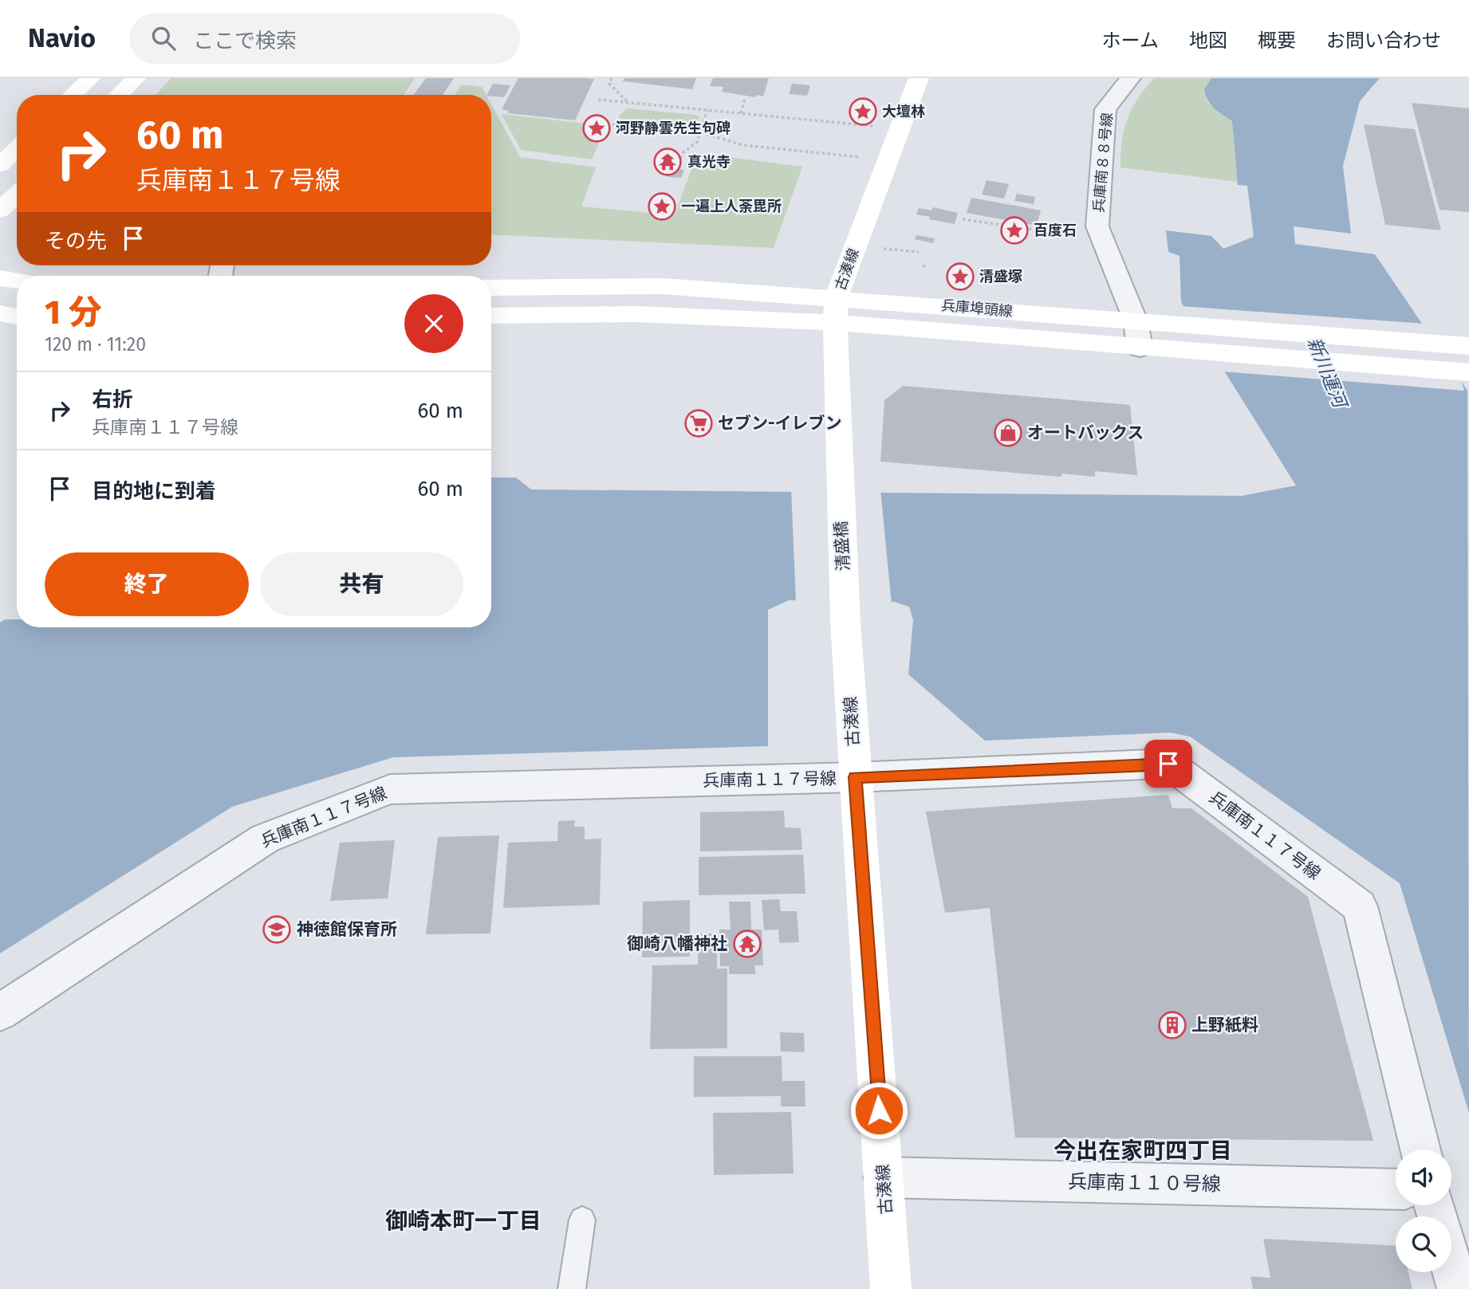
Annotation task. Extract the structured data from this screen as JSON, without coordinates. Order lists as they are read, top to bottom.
{
  "streets": {
    "main road": ["古湊線", "兵庫埠頭線", "清盛橋"],
    "street": ["兵庫南８８号線", "兵庫南１１７号線", "兵庫南１１０号線"]
  },
  "crossings": [
    ["兵庫南８８号線", "兵庫埠頭線"],
    ["古湊線", "兵庫埠頭線"],
    ["古湊線", "清盛橋"],
    ["古湊線", "兵庫南１１７号線"],
    ["古湊線", "兵庫南１１０号線"]
  ],
  "districts": ["今出在家町四丁目", "御崎本町一丁目"],
  "water": ["新川運河"],
  "places": {
    "place": [
      "大壇林",
      "河野静雲先生句碑",
      "一遍上人荼毘所",
      "百度石",
      "清盛塚"
    ],
    "temple": ["真光寺", "御崎八幡神社"],
    "supermarket": ["セブン-イレブン"],
    "shop": ["オートバックス"],
    "school or university": ["神徳館保育所"],
    "building": ["上野紙料"]
  },
  "page": {
    "header": "Navio",
    "search": "ここで検索",
    "nav": [
      "ホーム",
      "地図",
      "概要",
      "お問い合わせ"
    ],
    "turn": ["60 m", "兵庫南１１７号線"],
    "then": "その先",
    "heading": ["1 分", "120 m · 11:20"],
    "list": [
      {
        "name": "右折",
        "note": "兵庫南１１７号線",
        "value": "60 m"
      },
      {
        "name": "目的地に到着",
        "value": "60 m"
      }
    ],
    "buttons": ["終了", "共有"]
  }
}
